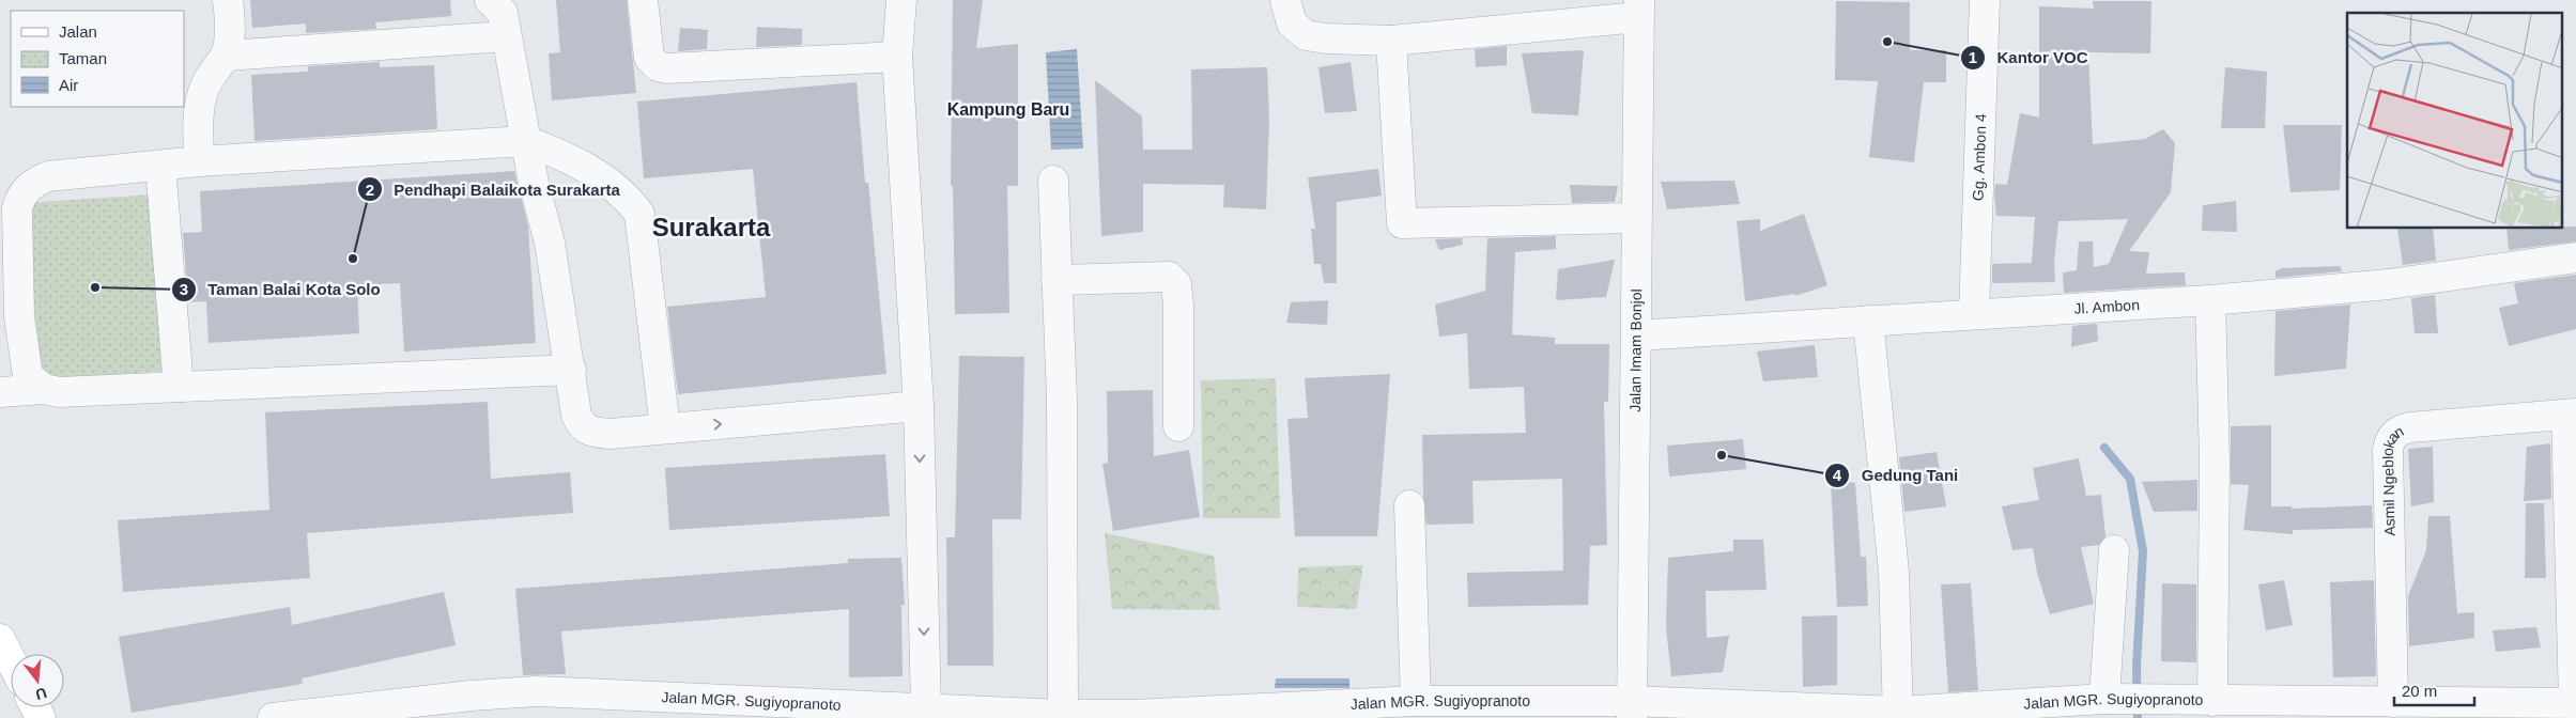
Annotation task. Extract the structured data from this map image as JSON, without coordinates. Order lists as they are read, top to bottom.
{
  "streets": {
    "street": [
      "Gg. Ambon 4",
      "Jl. Ambon",
      "Jalan Imam Bonjol",
      "Asmil Ngeblokan",
      "Jalan MGR. Sugiyopranoto"
    ]
  },
  "crossings": [
    ["Gg. Ambon 4", "Jl. Ambon"],
    ["Jl. Ambon", "Jalan Imam Bonjol"],
    ["Jalan Imam Bonjol", "Jalan MGR. Sugiyopranoto"],
    ["Asmil Ngeblokan", "Jalan MGR. Sugiyopranoto"]
  ],
  "districts": ["Kampung Baru", "Surakarta"],
  "places": [
    "Kantor VOC",
    "Pendhapi Balaikota Surakarta",
    "Taman Balai Kota Solo",
    "Gedung Tani"
  ],
  "legend": ["Jalan", "Taman", "Air"],
  "scale_bar": "20 m",
  "north": "bottom"
}
